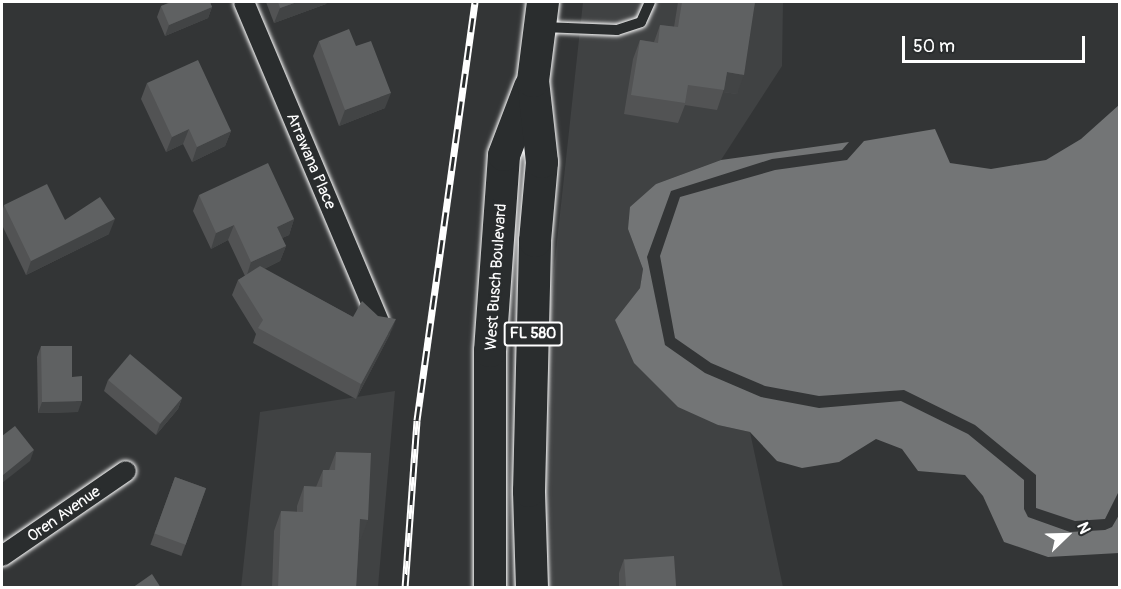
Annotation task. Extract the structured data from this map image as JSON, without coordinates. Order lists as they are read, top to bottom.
{
  "streets": {
    "main road": ["West Busch Boulevard", "FL 580"],
    "street": ["Arrawana Place", "Oren Avenue"]
  },
  "scale_bar": "50 m",
  "north": "top right"
}
